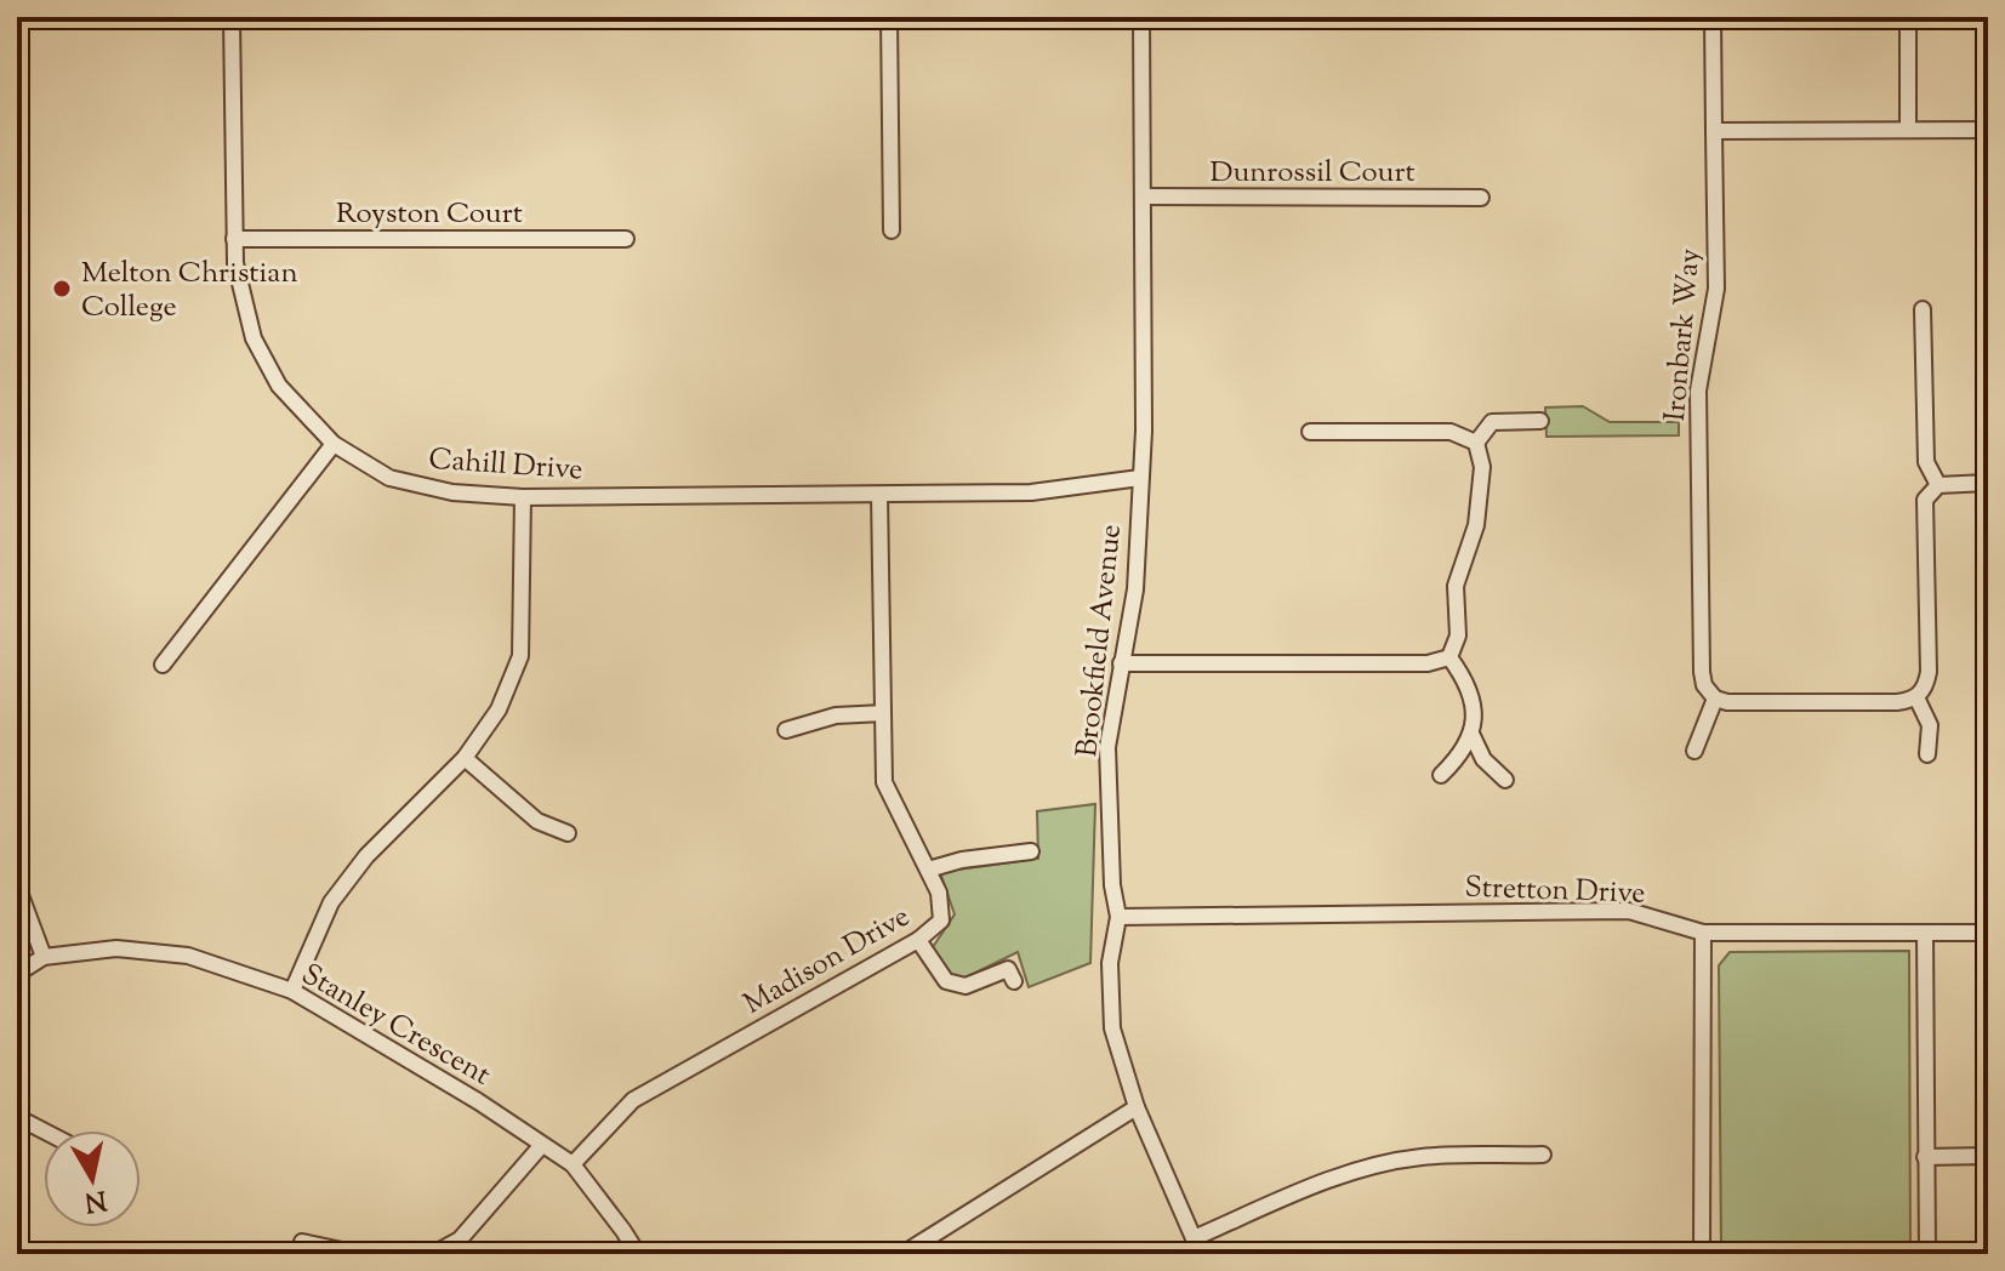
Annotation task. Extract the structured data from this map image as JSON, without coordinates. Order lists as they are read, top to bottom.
{
  "streets": {
    "street": [
      "Dunrossil Court",
      "Royston Court",
      "Ironbark Way",
      "Cahill Drive",
      "Brookfield Avenue",
      "Stretton Drive",
      "Madison Drive",
      "Stanley Crescent"
    ]
  },
  "crossings": [
    ["Dunrossil Court", "Brookfield Avenue"],
    ["Royston Court", "Cahill Drive"],
    ["Cahill Drive", "Brookfield Avenue"],
    ["Cahill Drive", "Madison Drive"],
    ["Brookfield Avenue", "Stretton Drive"],
    ["Madison Drive", "Stanley Crescent"]
  ],
  "places": ["Melton Christian College"],
  "north": "bottom"
}
